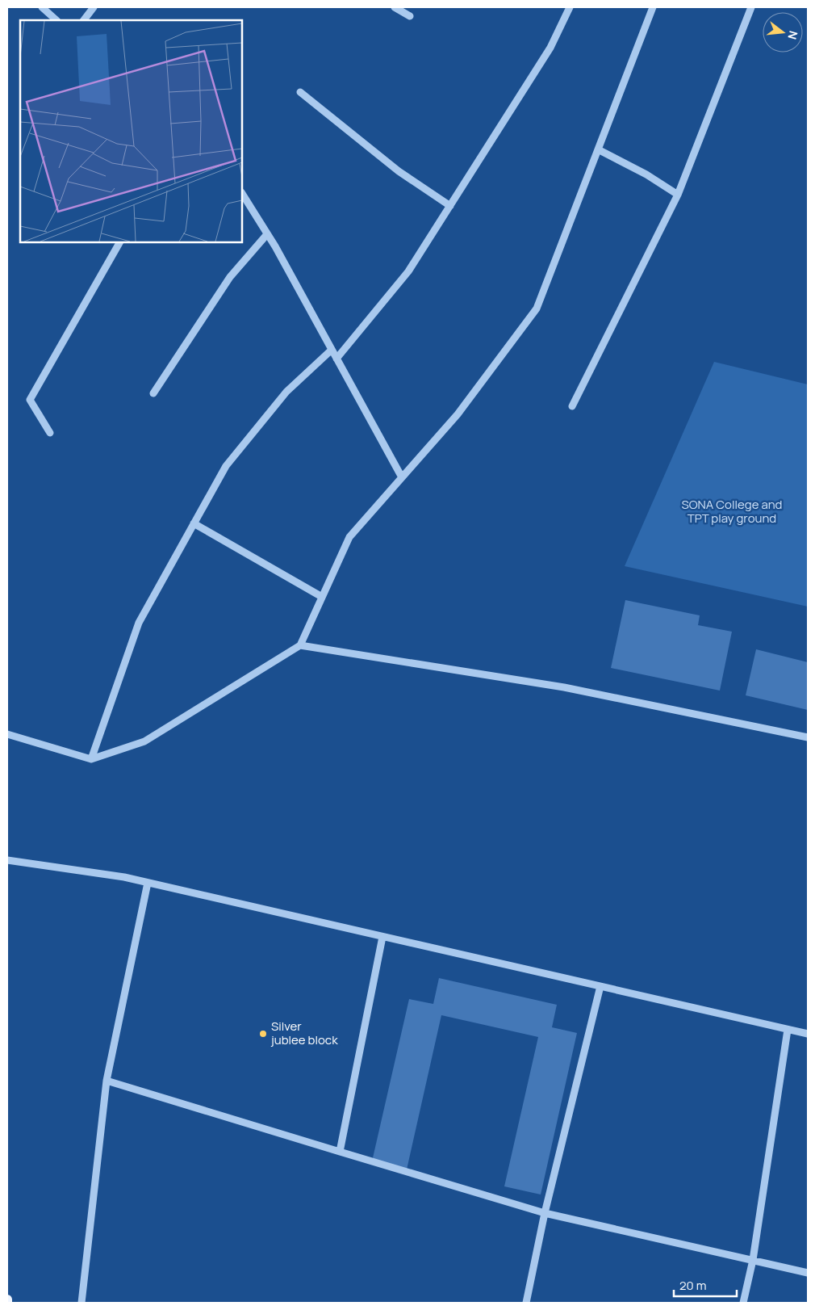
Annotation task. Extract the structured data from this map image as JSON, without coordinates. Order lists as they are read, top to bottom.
{
  "parks": ["SONA College and TPT play ground"],
  "places": ["Silver jublee block"],
  "scale_bar": "20 m",
  "north": "right"
}
